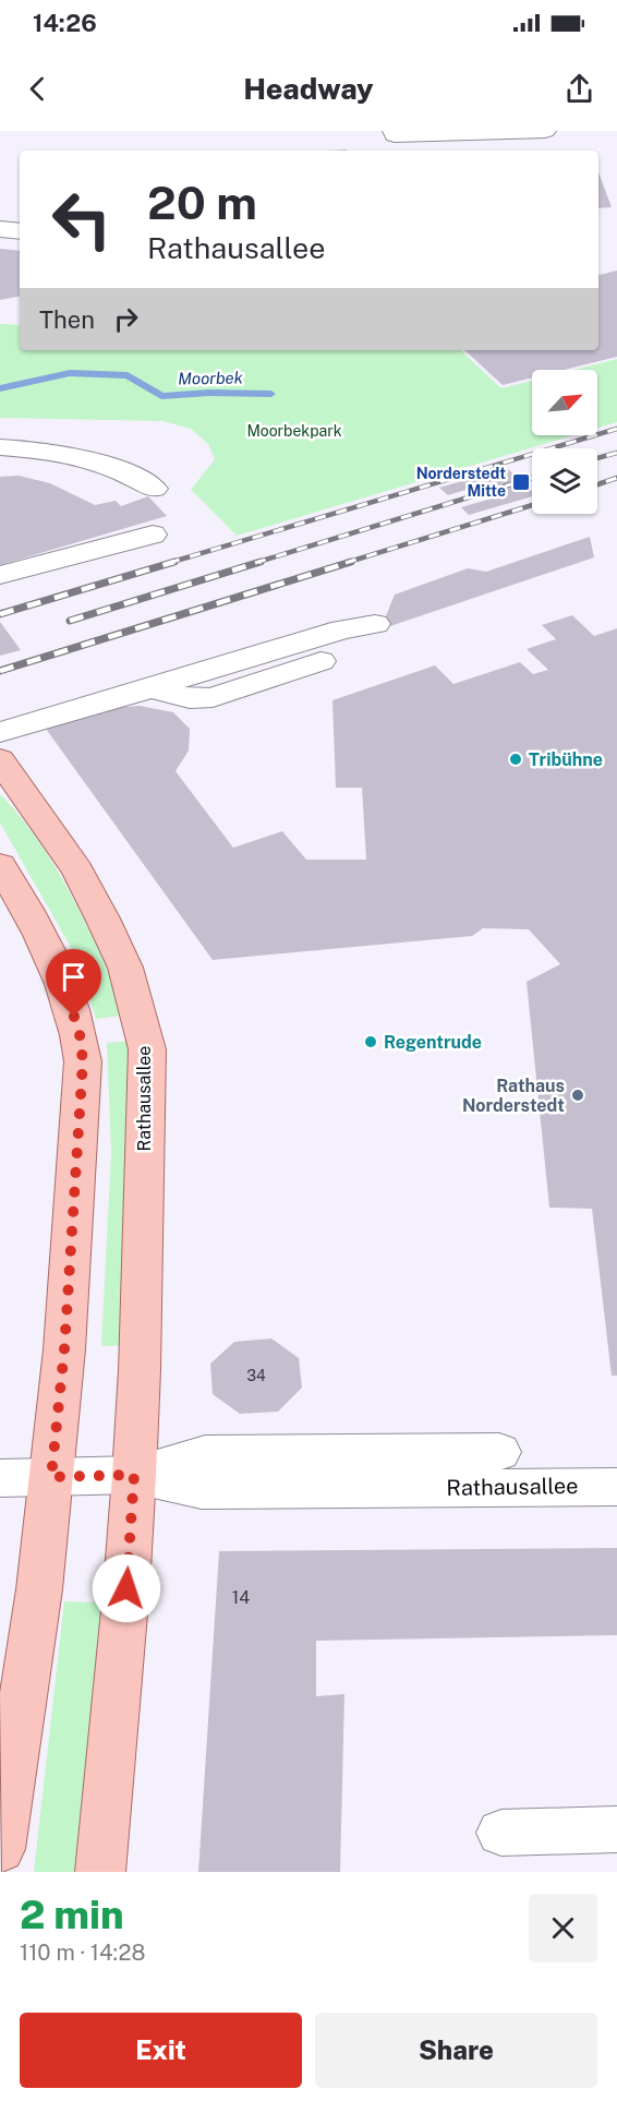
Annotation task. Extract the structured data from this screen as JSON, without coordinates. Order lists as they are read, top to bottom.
{
  "streets": {
    "main road": ["Rathausallee"]
  },
  "water": ["Moorbek"],
  "parks": ["Moorbekpark"],
  "places": {
    "transit": ["Norderstedt Mitte"],
    "other": ["Tribühne", "Regentrude", "Rathaus Norderstedt"]
  },
  "house_numbers": ["34", "14"],
  "north": "top right",
  "page": {
    "status": "14:26",
    "header": "Headway",
    "turn": ["20 m", "Rathausallee"],
    "then": "Then",
    "heading": ["2 min", "110 m · 14:28"],
    "buttons": ["Exit", "Share"]
  }
}
